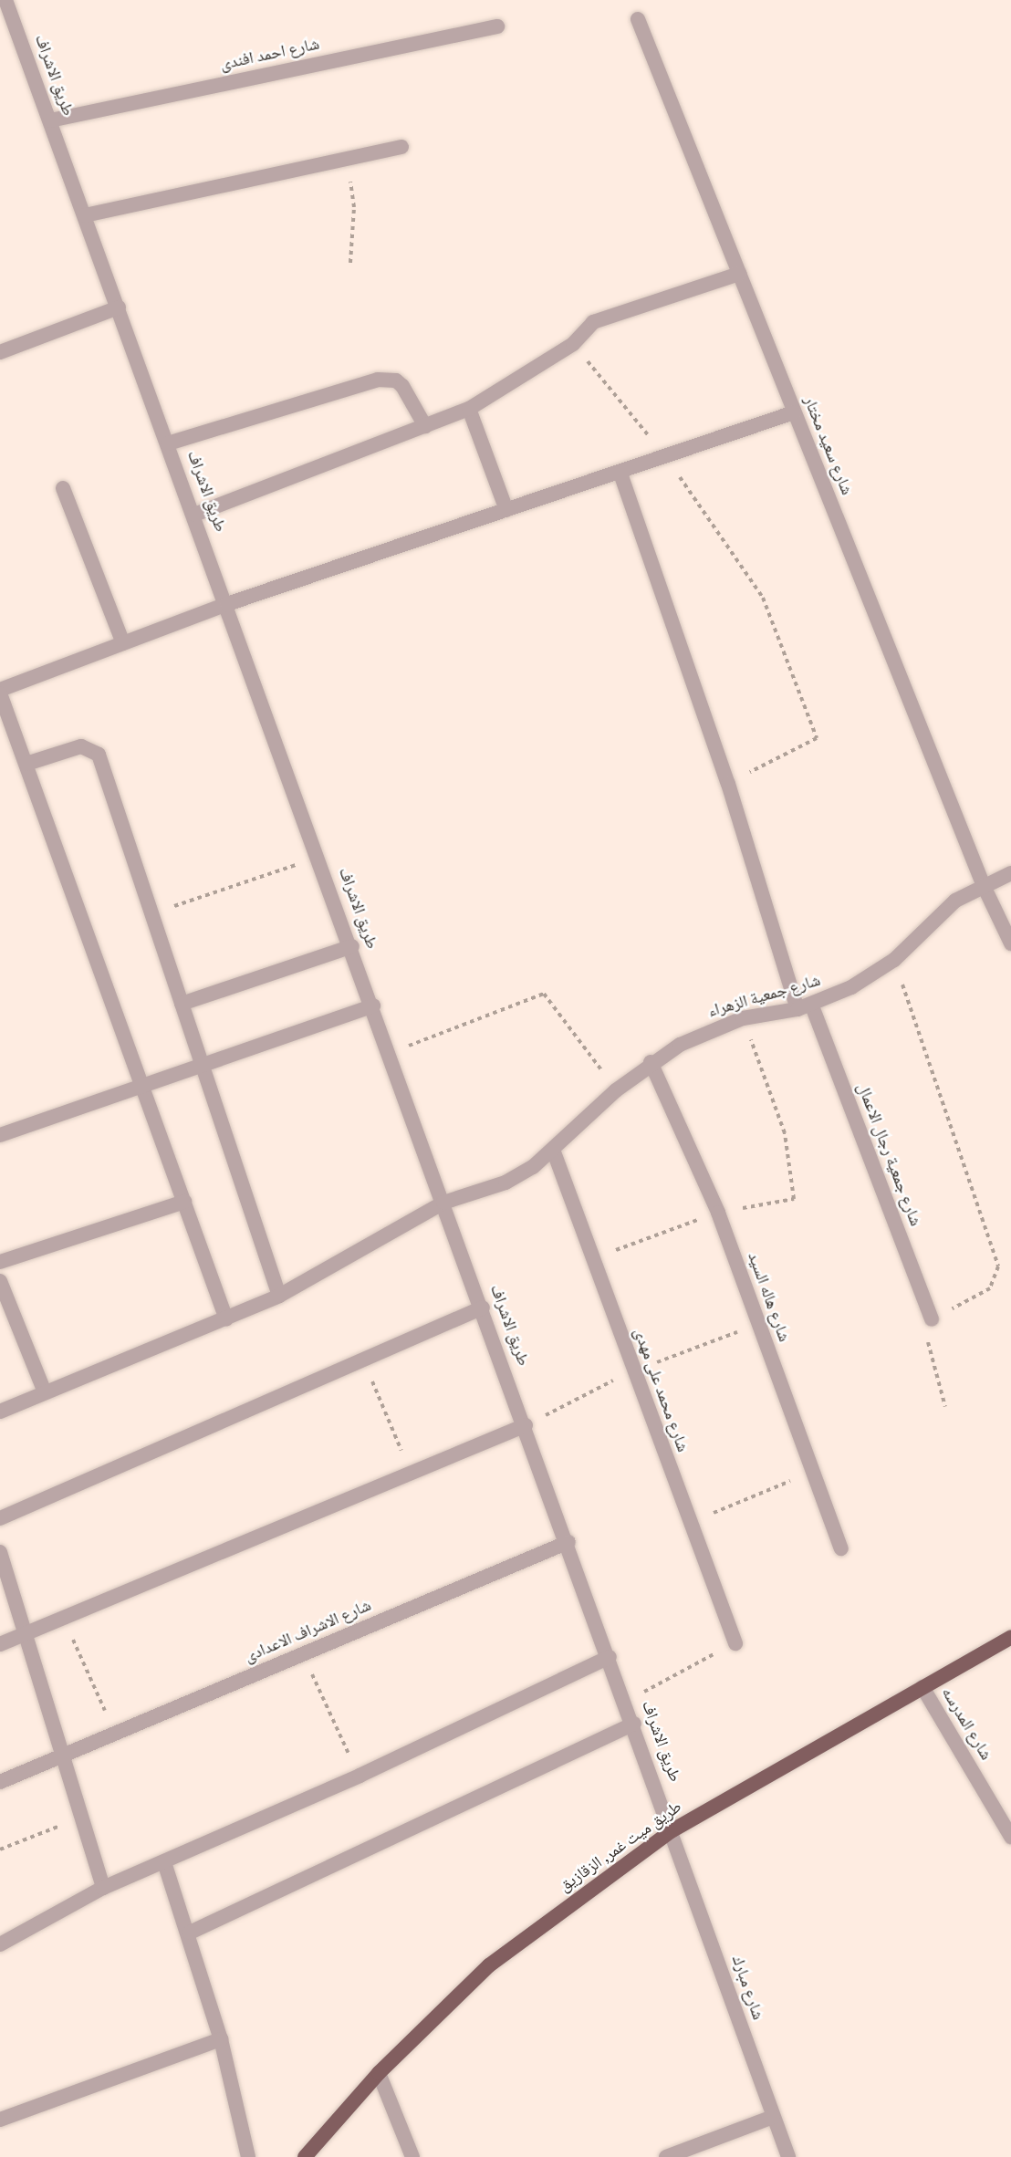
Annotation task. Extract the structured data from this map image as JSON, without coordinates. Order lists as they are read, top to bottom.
{
  "streets": {
    "highway": ["طريق ميت غمر, الزقازيق"],
    "street": [
      "شارع احمد افندى",
      "طريق الاشراف",
      "شارع سعيد مختار",
      "شارع جمعية الزهراء",
      "شارع جمعية رجال الاعمال",
      "شارع هاله السيد",
      "شارع محمد على مهدى",
      "شارع الاشراف الاعدادى",
      "شارع المدرسه",
      "شارع مبارك"
    ]
  },
  "crossings": [
    ["شارع احمد افندى", "طريق الاشراف"],
    ["طريق الاشراف", "شارع جمعية الزهراء"],
    ["طريق الاشراف", "شارع الاشراف الاعدادى"],
    ["طريق الاشراف", "طريق ميت غمر, الزقازيق"],
    ["طريق الاشراف", "شارع مبارك"],
    ["شارع سعيد مختار", "شارع جمعية الزهراء"],
    ["شارع جمعية الزهراء", "شارع جمعية رجال الاعمال"],
    ["شارع جمعية الزهراء", "شارع هاله السيد"],
    ["شارع جمعية الزهراء", "شارع محمد على مهدى"],
    ["شارع المدرسه", "طريق ميت غمر, الزقازيق"],
    ["طريق ميت غمر, الزقازيق", "شارع مبارك"]
  ]
}
